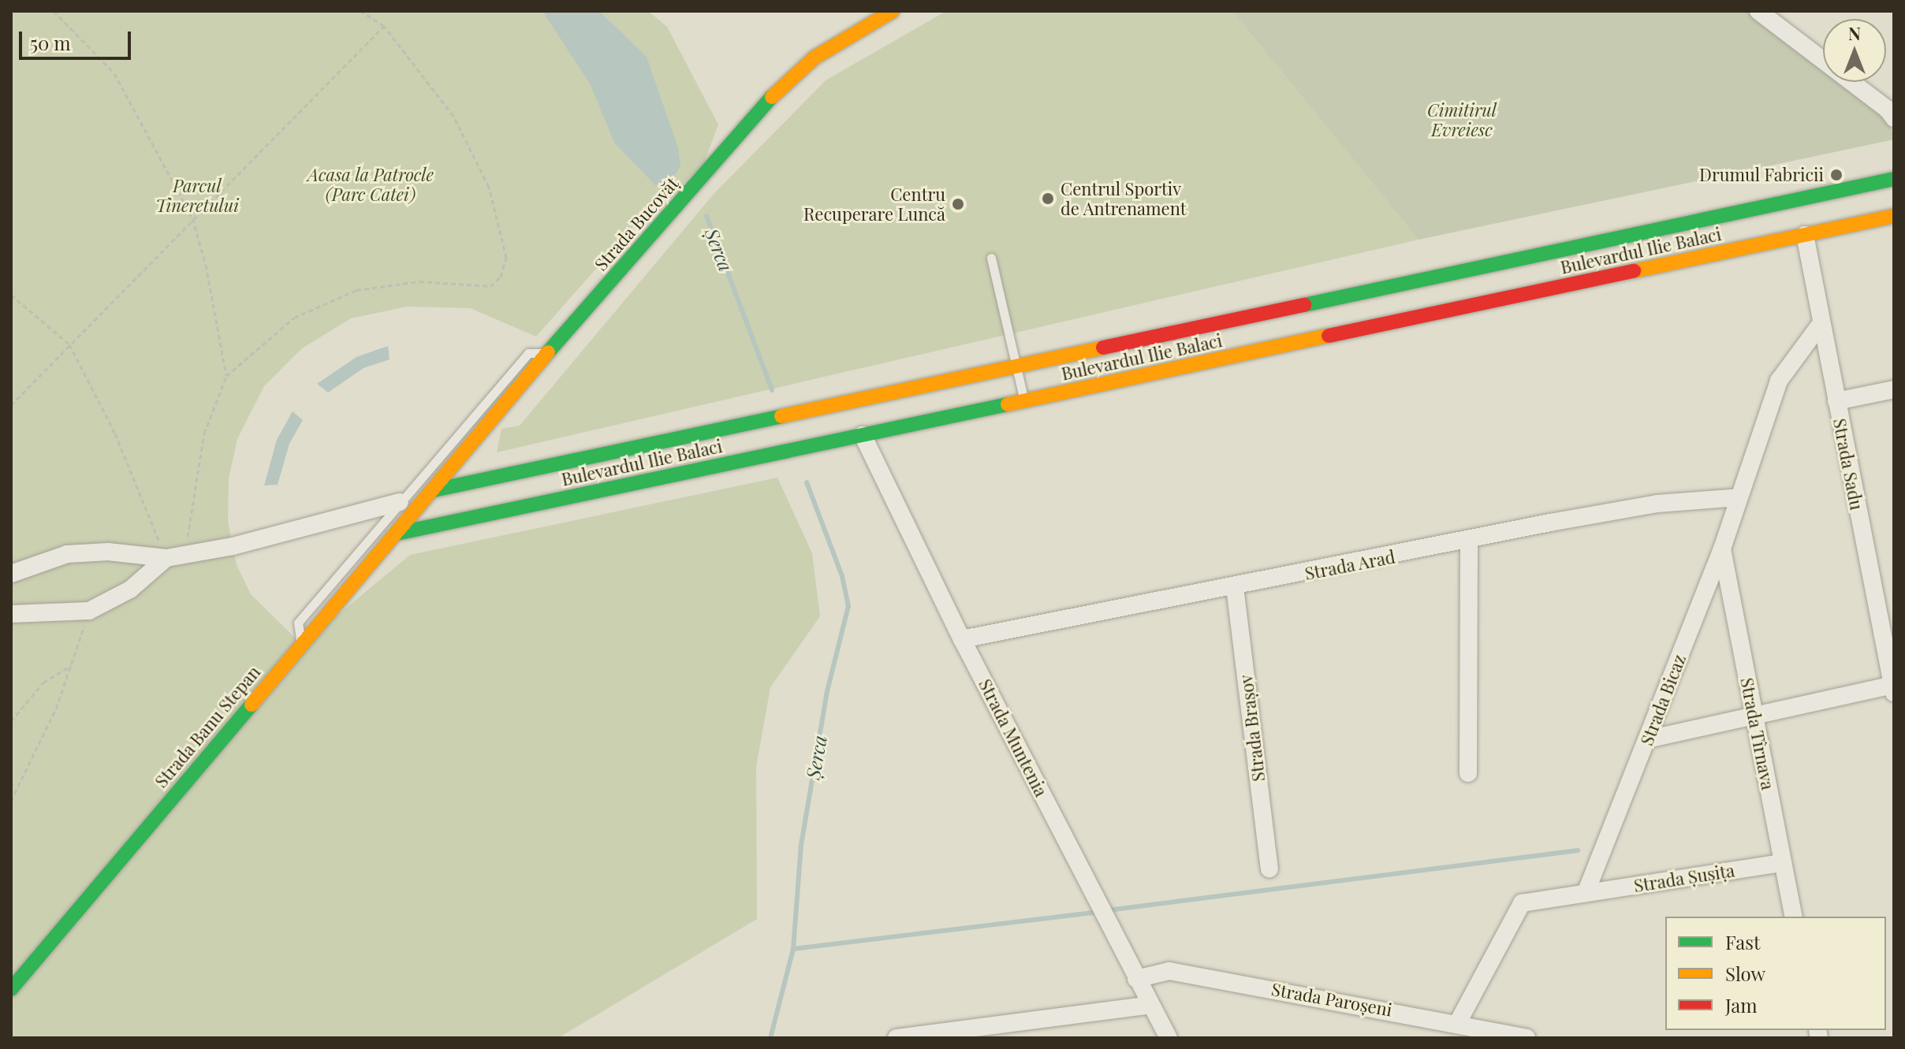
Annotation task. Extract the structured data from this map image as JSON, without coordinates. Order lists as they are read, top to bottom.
{
  "streets": {
    "main road": ["Strada Bucovăț", "Bulevardul Ilie Balaci", "Strada Banu Stepan"],
    "street": [
      "Strada Sadu",
      "Strada Arad",
      "Strada Bicaz",
      "Strada Brașov",
      "Strada Tîrnava",
      "Strada Muntenia",
      "Strada Șușița",
      "Strada Paroșeni"
    ]
  },
  "crossings": [
    ["Strada Bucovăț", "Bulevardul Ilie Balaci"],
    ["Strada Bucovăț", "Strada Banu Stepan"],
    ["Bulevardul Ilie Balaci", "Strada Sadu"],
    ["Bulevardul Ilie Balaci", "Strada Banu Stepan"],
    ["Bulevardul Ilie Balaci", "Strada Muntenia"],
    ["Strada Sadu", "Strada Bicaz"],
    ["Strada Arad", "Strada Bicaz"],
    ["Strada Arad", "Strada Brașov"],
    ["Strada Arad", "Strada Muntenia"],
    ["Strada Bicaz", "Strada Tîrnava"],
    ["Strada Bicaz", "Strada Șușița"],
    ["Strada Tîrnava", "Strada Șușița"],
    ["Strada Muntenia", "Strada Paroșeni"]
  ],
  "water": ["Șerca"],
  "parks": ["Cimitirul Evreiesc", "Acasa la Patrocle (Parc Catei)", "Parcul Tineretului"],
  "places": ["Drumul Fabricii", "Centrul Sportiv de Antrenament", "Centru Recuperare Luncă"],
  "legend": ["Fast", "Slow", "Jam"],
  "scale_bar": "50 m",
  "north": "top"
}
